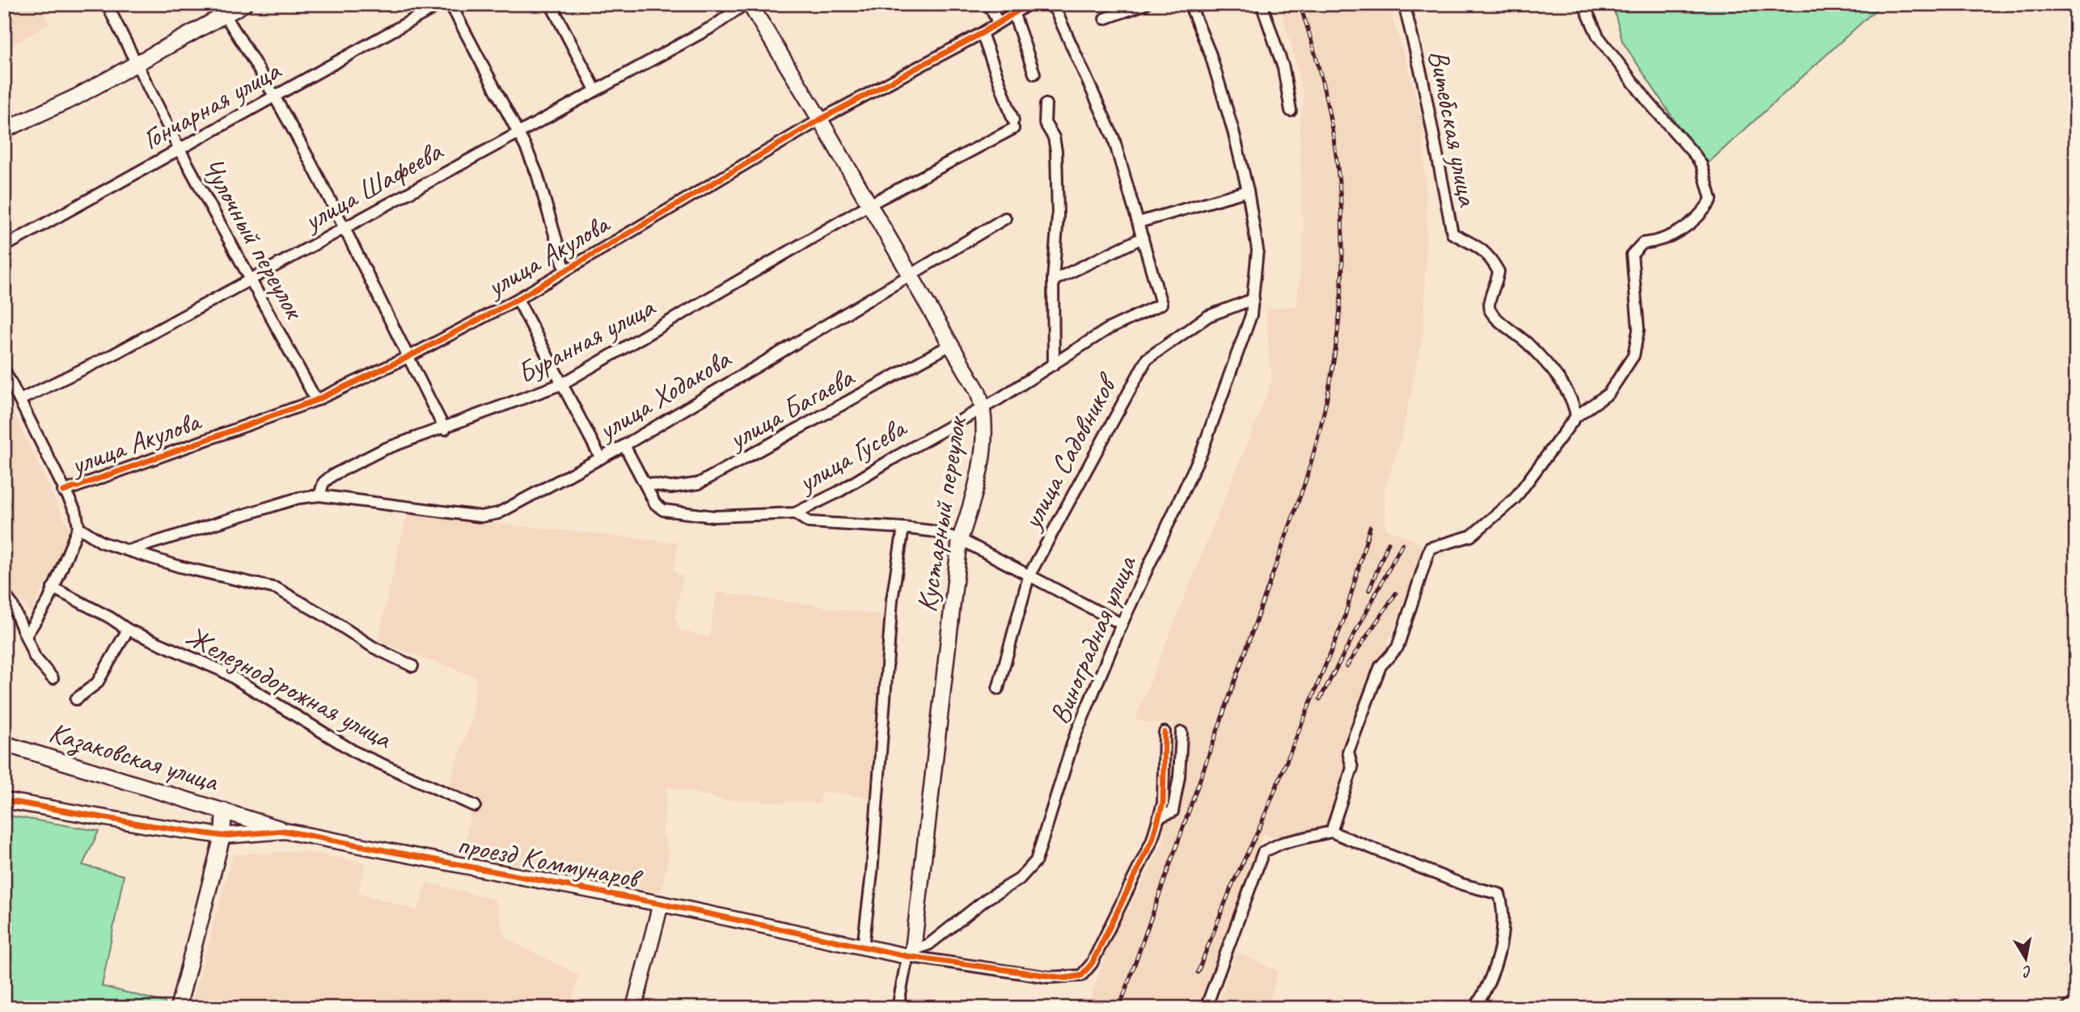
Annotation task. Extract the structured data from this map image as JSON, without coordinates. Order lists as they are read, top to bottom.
{
  "streets": {
    "street": [
      "Гончарная улица",
      "Витебская улица",
      "улица Шафеева",
      "Чулочный переулок",
      "улица Акулова",
      "Буранная улица",
      "улица Ходакова",
      "улица Багаева",
      "улица Садовников",
      "улица Гусева",
      "Кустарный переулок",
      "Виноградная улица",
      "Железнодорожная улица",
      "Казаковская улица",
      "проезд Коммунаров"
    ]
  },
  "crossings": [
    ["Гончарная улица", "Чулочный переулок"],
    ["улица Шафеева", "Чулочный переулок"],
    ["Чулочный переулок", "улица Акулова"],
    ["улица Акулова", "Буранная улица"],
    ["улица Акулова", "Кустарный переулок"],
    ["Буранная улица", "улица Ходакова"],
    ["Буранная улица", "Кустарный переулок"],
    ["улица Ходакова", "Кустарный переулок"],
    ["улица Багаева", "улица Гусева"],
    ["улица Багаева", "Кустарный переулок"],
    ["улица Садовников", "Виноградная улица"],
    ["улица Гусева", "Кустарный переулок"],
    ["Кустарный переулок", "Виноградная улица"],
    ["Кустарный переулок", "проезд Коммунаров"],
    ["Виноградная улица", "проезд Коммунаров"],
    ["Казаковская улица", "проезд Коммунаров"]
  ],
  "north": "bottom"
}
